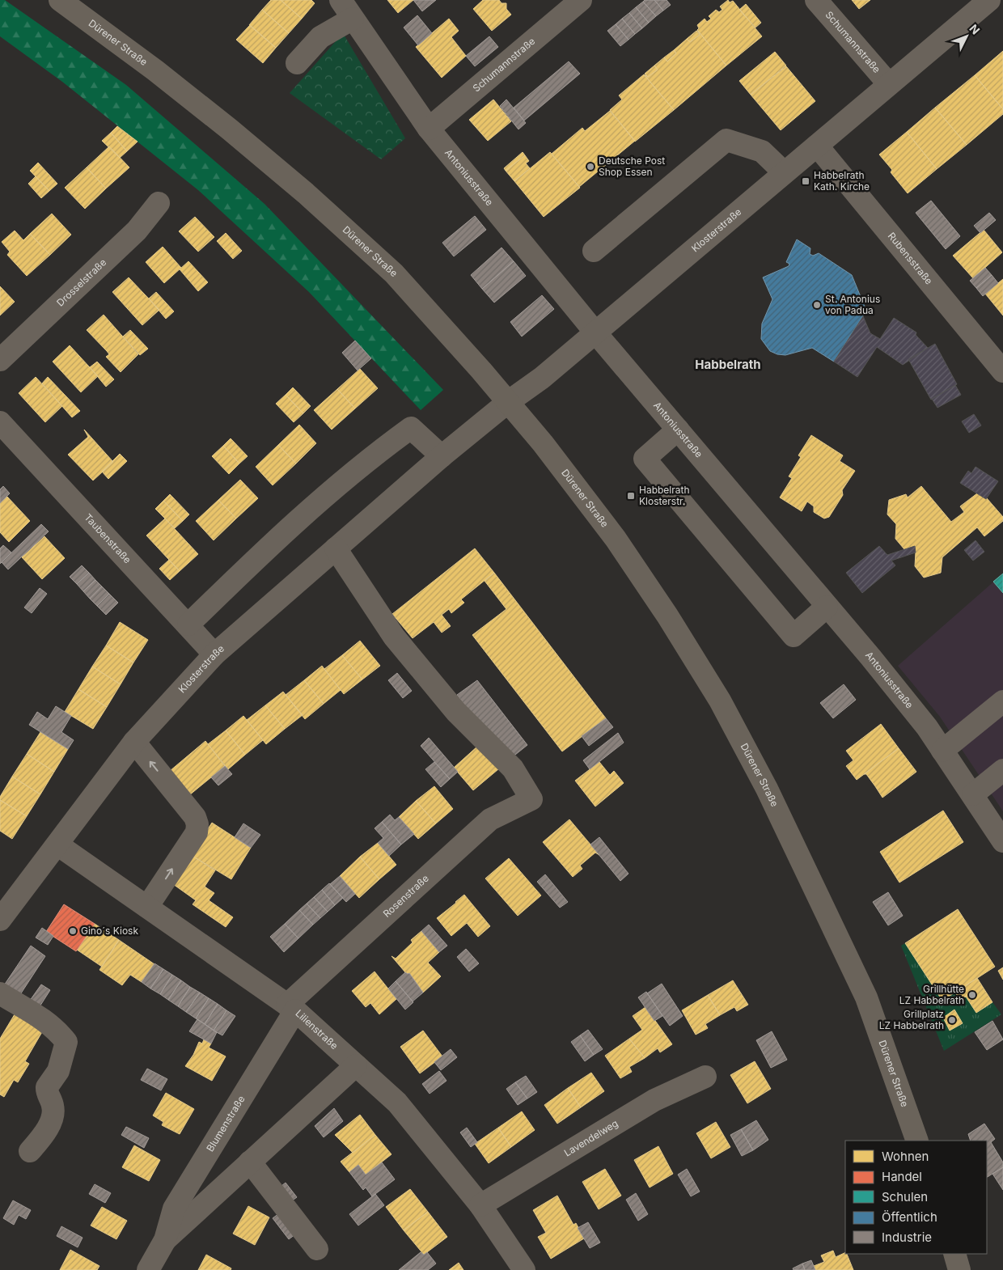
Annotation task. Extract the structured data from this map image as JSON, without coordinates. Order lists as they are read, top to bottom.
{
  "streets": {
    "main road": ["Dürener Straße"],
    "street": [
      "Schumannstraße",
      "Antoniusstraße",
      "Klosterstraße",
      "Rubensstraße",
      "Drosselstraße",
      "Taubenstraße",
      "Rosenstraße",
      "Lilienstraße",
      "Blumenstraße",
      "Lavendelweg"
    ]
  },
  "crossings": [
    ["Dürener Straße", "Klosterstraße"],
    ["Schumannstraße", "Antoniusstraße"],
    ["Schumannstraße", "Klosterstraße"],
    ["Antoniusstraße", "Klosterstraße"],
    ["Klosterstraße", "Rubensstraße"],
    ["Klosterstraße", "Taubenstraße"],
    ["Klosterstraße", "Rosenstraße"],
    ["Klosterstraße", "Lilienstraße"],
    ["Rosenstraße", "Lilienstraße"],
    ["Rosenstraße", "Blumenstraße"],
    ["Lilienstraße", "Blumenstraße"],
    ["Lilienstraße", "Lavendelweg"]
  ],
  "districts": ["Habbelrath"],
  "places": {
    "other": [
      "Deutsche Post Shop Essen",
      "St. Antonius von Padua",
      "Gino´s Kiosk",
      "Grillhütte LZ Habbelrath",
      "Grillplatz LZ Habbelrath"
    ],
    "transit": ["Habbelrath Kath. Kirche", "Habbelrath Klosterstr."]
  },
  "legend": [
    "Wohnen",
    "Handel",
    "Schulen",
    "Öffentlich",
    "Industrie"
  ],
  "north": "top right"
}
